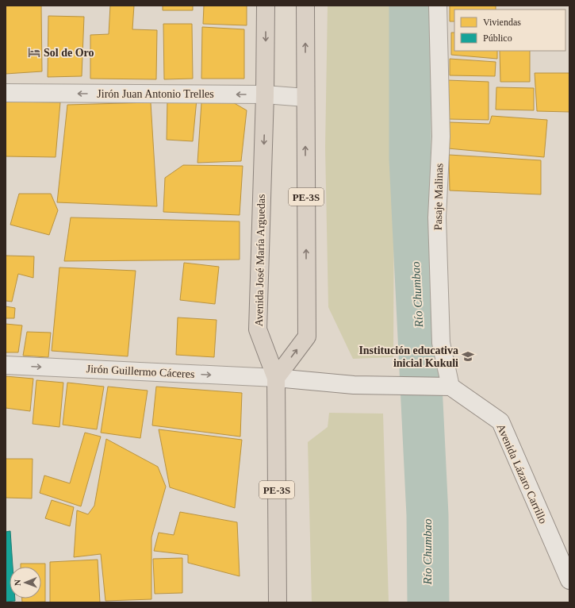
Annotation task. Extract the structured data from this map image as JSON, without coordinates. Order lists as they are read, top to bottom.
{
  "streets": {
    "highway": ["PE-3S", "Avenida José María Arguedas"],
    "street": [
      "Jirón Juan Antonio Trelles",
      "Pasaje Malinas",
      "Jirón Guillermo Cáceres",
      "Avenida Lázaro Carrillo"
    ]
  },
  "crossings": [
    ["Jirón Juan Antonio Trelles", "PE-3S"],
    ["Jirón Juan Antonio Trelles", "Avenida José María Arguedas"],
    ["PE-3S", "Avenida José María Arguedas"],
    ["PE-3S", "Jirón Guillermo Cáceres"],
    ["Pasaje Malinas", "Jirón Guillermo Cáceres"],
    ["Pasaje Malinas", "Avenida Lázaro Carrillo"],
    ["Avenida José María Arguedas", "Jirón Guillermo Cáceres"],
    ["Jirón Guillermo Cáceres", "Avenida Lázaro Carrillo"]
  ],
  "one_way": ["Jirón Juan Antonio Trelles", "Jirón Guillermo Cáceres"],
  "water": ["Río Chumbao"],
  "places": {
    "hotel": ["Sol de Oro"],
    "school or university": ["Institución educativa inicial Kukuli"]
  },
  "legend": ["Viviendas", "Público"],
  "north": "left"
}
